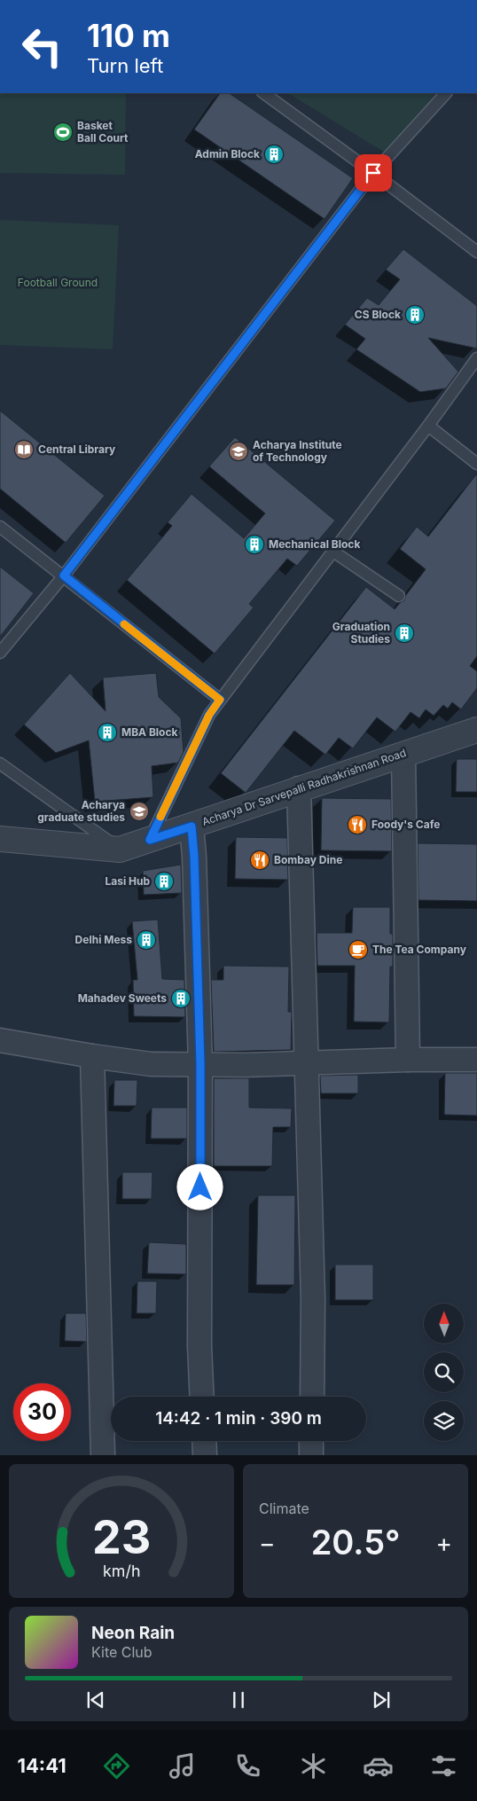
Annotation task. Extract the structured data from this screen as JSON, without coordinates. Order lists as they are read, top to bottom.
{
  "streets": {
    "street": ["Acharya Dr Sarvepalli Radhakrishnan Road"]
  },
  "parks": ["Football Ground"],
  "places": {
    "sports": ["Basket Ball Court"],
    "building": [
      "Admin Block",
      "CS Block",
      "Mechanical Block",
      "Graduation Studies",
      "MBA Block",
      "Lasi Hub",
      "Delhi Mess",
      "Mahadev Sweets"
    ],
    "library": ["Central Library"],
    "school or university": ["Acharya Institute of Technology", "Acharya graduate studies"],
    "restaurant": ["Foody's Cafe", "Bombay Dine"],
    "cafe": ["The Tea Company"]
  },
  "north": "top",
  "page": {
    "turn": ["110 m", "Turn left"],
    "limit": "30",
    "trip": "14:42 · 1 min · 390 m",
    "tile": "Climate",
    "heat": ["−", "20.5°", "+"],
    "song": ["Neon Rain", "Kite Club"],
    "tabs": "14:41",
    "gauge": ["23", "km/h"]
  }
}
